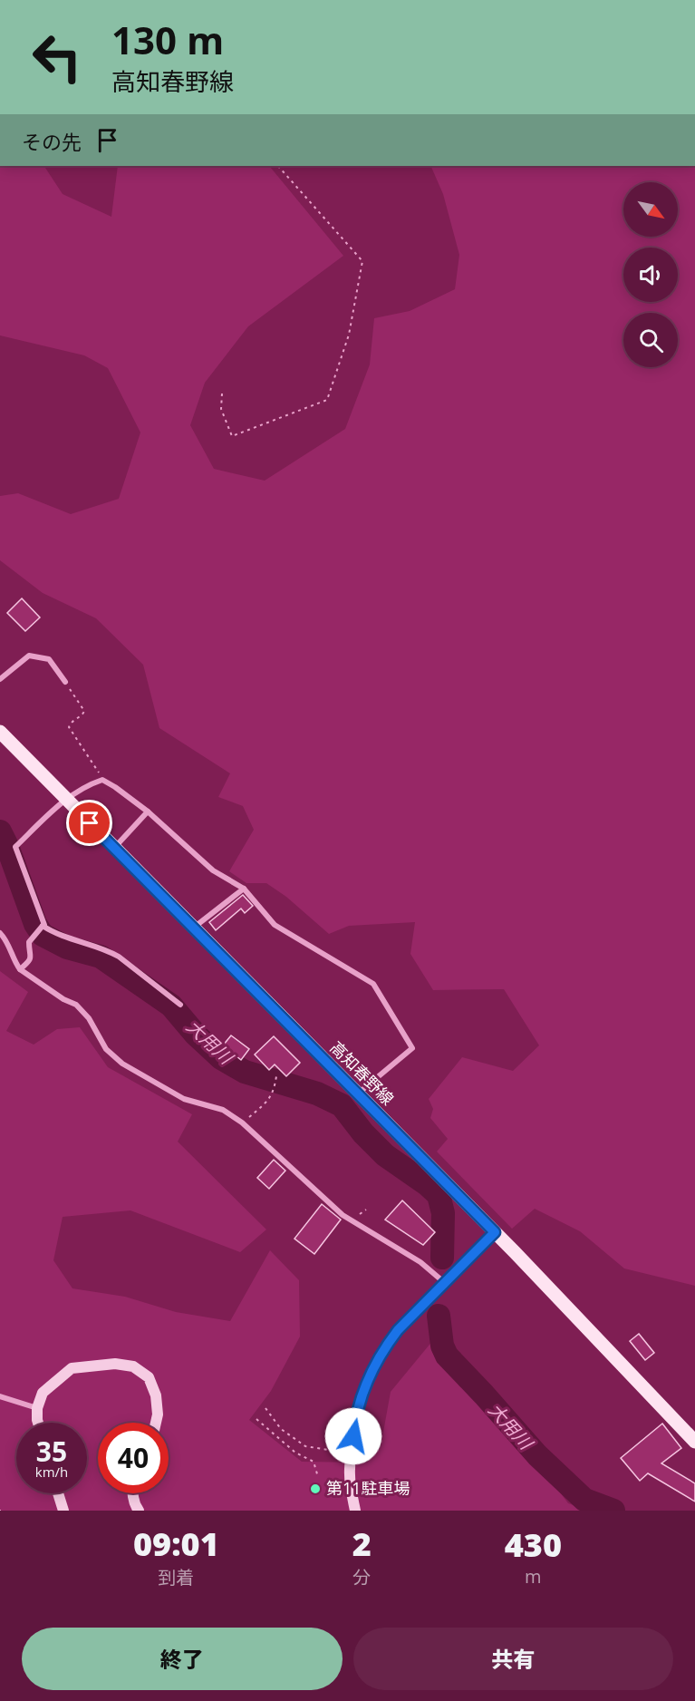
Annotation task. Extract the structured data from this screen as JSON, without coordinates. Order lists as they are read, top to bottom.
{
  "streets": {
    "main road": ["高知春野線"]
  },
  "water": ["大用川"],
  "places": ["第11駐車場"],
  "north": "bottom right",
  "page": {
    "turn": ["130 m", "高知春野線"],
    "then": "その先",
    "speed": "35 km/h",
    "limit": "40",
    "eta": [
      "09:01",
      "到着",
      "2",
      "分",
      "430",
      "m"
    ],
    "buttons": ["終了", "共有"]
  }
}
